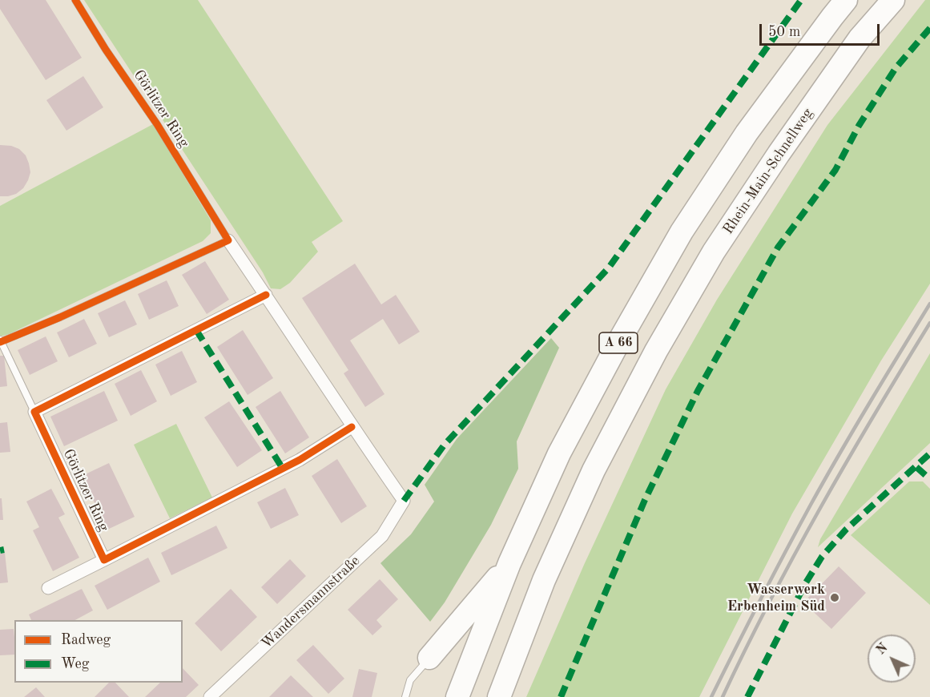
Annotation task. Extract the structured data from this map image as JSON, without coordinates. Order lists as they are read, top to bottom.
{
  "streets": {
    "highway": ["Rhein-Main-Schnellweg", "A 66"],
    "street": ["Görlitzer Ring", "Wandersmannstraße"]
  },
  "crossings": [
    ["Görlitzer Ring", "Wandersmannstraße"]
  ],
  "places": ["Wasserwerk Erbenheim Süd"],
  "legend": ["Radweg", "Weg"],
  "scale_bar": "50 m",
  "north": "top left"
}
